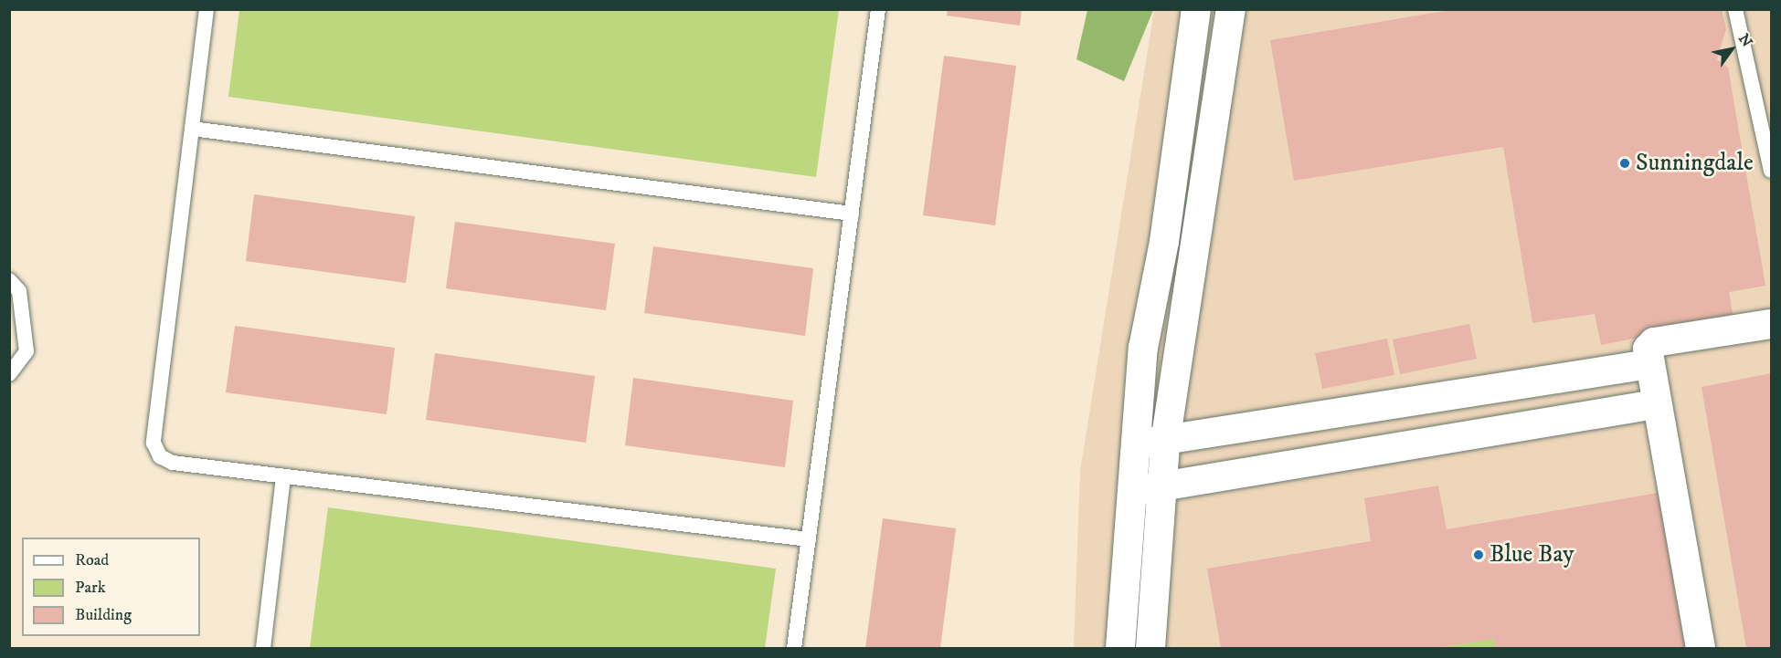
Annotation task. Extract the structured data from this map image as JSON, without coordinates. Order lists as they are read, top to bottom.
{
  "places": ["Sunningdale", "Blue Bay"],
  "legend": ["Road", "Park", "Building"],
  "north": "top right"
}
